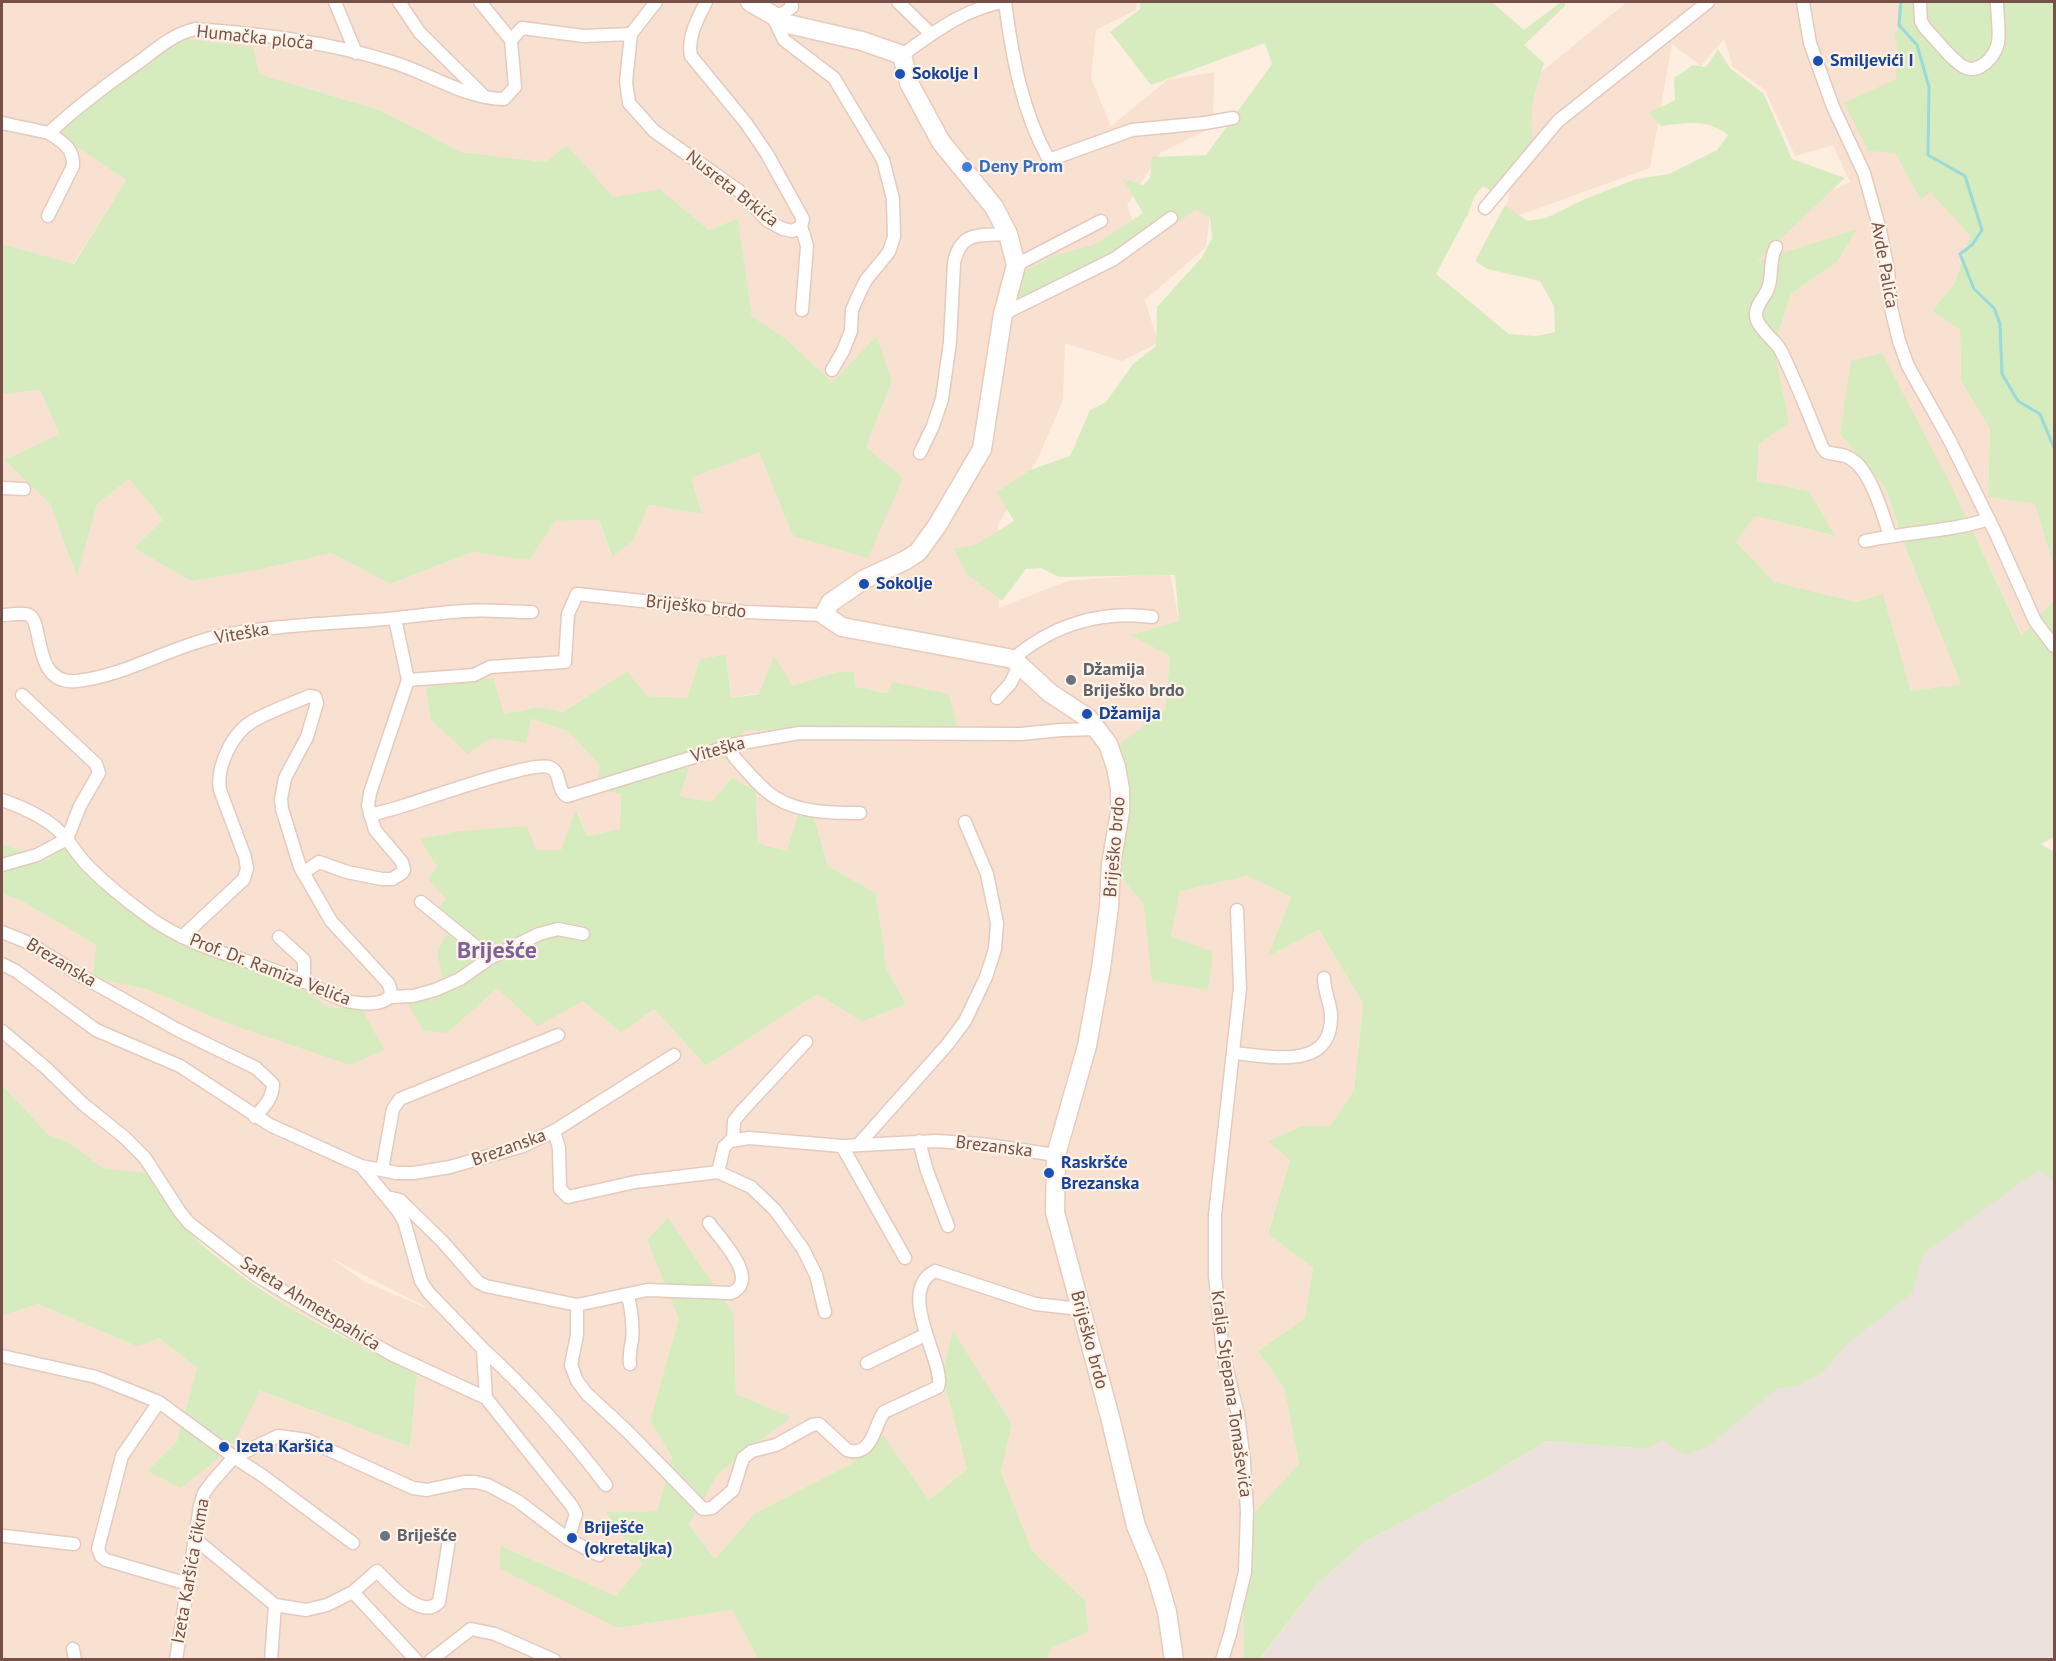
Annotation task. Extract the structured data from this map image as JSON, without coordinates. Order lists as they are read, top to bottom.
{
  "streets": {
    "street": [
      "Humačka ploča",
      "Nusreta Brkića",
      "Avde Palića",
      "Briješko brdo",
      "Viteška",
      "Brezanska",
      "Prof. Dr. Ramiza Velića",
      "Safeta Ahmetspahića",
      "Kralja Stjepana Tomaševića",
      "Izeta Karšića čikma"
    ]
  },
  "crossings": [
    ["Briješko brdo", "Viteška"],
    ["Briješko brdo", "Brezanska"],
    ["Safeta Ahmetspahića", "Izeta Karšića čikma"]
  ],
  "districts": ["Briješće"],
  "places": [
    "Smiljevići I",
    "Sokolje I",
    "Deny Prom",
    "Sokolje",
    "Džamija Briješko brdo",
    "Džamija",
    "Raskršće Brezanska",
    "Izeta Karšića",
    "Briješće",
    "Briješće (okretaljka)"
  ]
}
